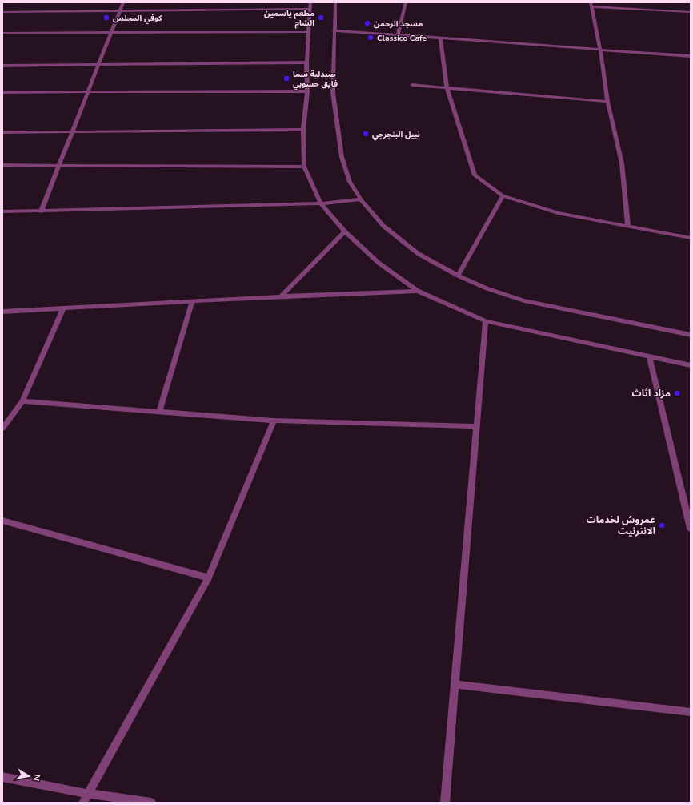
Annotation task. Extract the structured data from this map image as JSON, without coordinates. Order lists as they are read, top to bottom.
{
  "places": [
    "كوفي المجلس",
    "مطعم ياسمين الشام",
    "مسجد الرحمن",
    "Classico Cafe",
    "صيدلية سما فايق حسوبي",
    "نبيل البنچرچي",
    "مزاد اثاث",
    "عمروش لخدمات الانترنيت"
  ],
  "north": "right"
}
